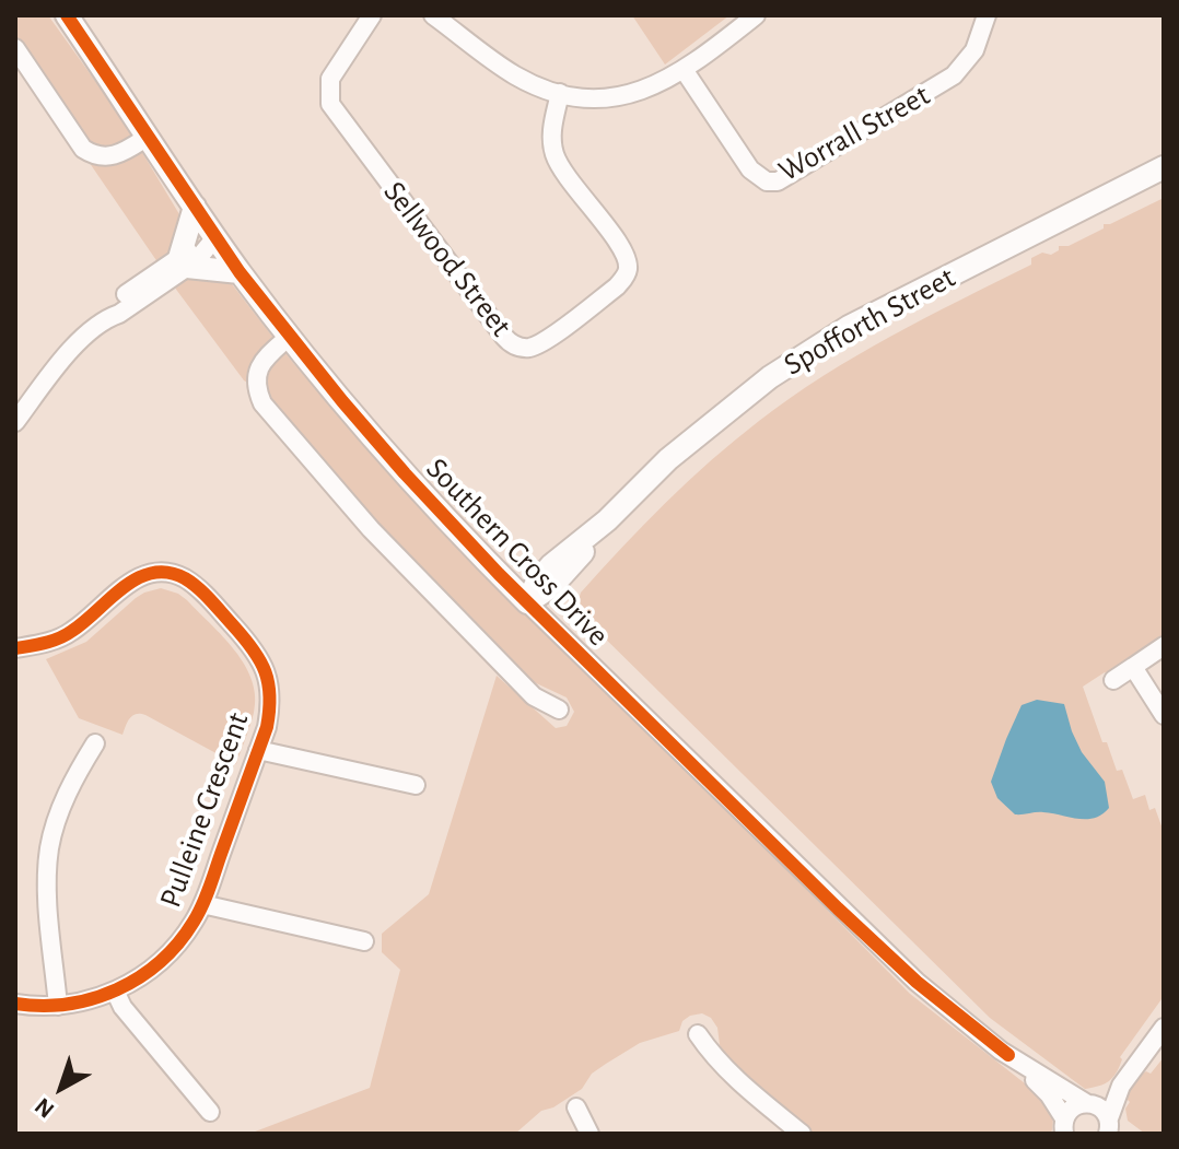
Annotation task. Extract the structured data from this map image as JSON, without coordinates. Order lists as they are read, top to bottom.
{
  "streets": {
    "main road": ["Spofforth Street", "Southern Cross Drive"],
    "street": ["Worrall Street", "Sellwood Street", "Pulleine Crescent"]
  },
  "crossings": [
    ["Spofforth Street", "Southern Cross Drive"]
  ],
  "north": "bottom left"
}
